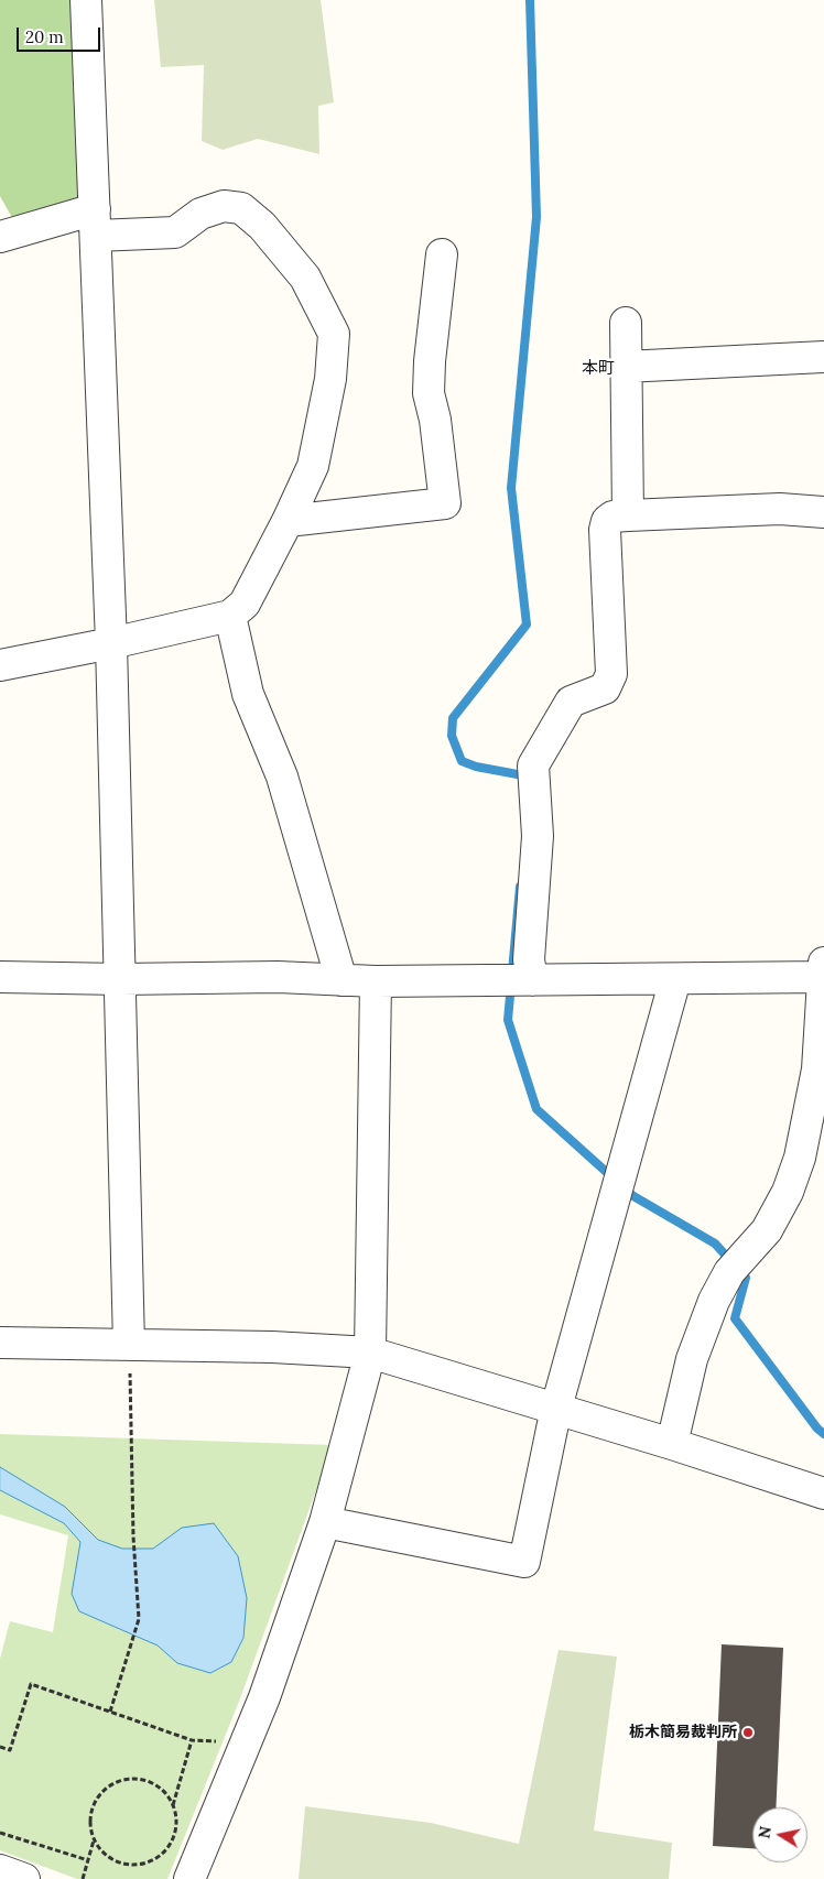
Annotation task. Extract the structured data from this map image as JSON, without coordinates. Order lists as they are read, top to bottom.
{
  "districts": ["本町"],
  "places": ["栃木簡易裁判所"],
  "scale_bar": "20 m",
  "north": "left"
}
